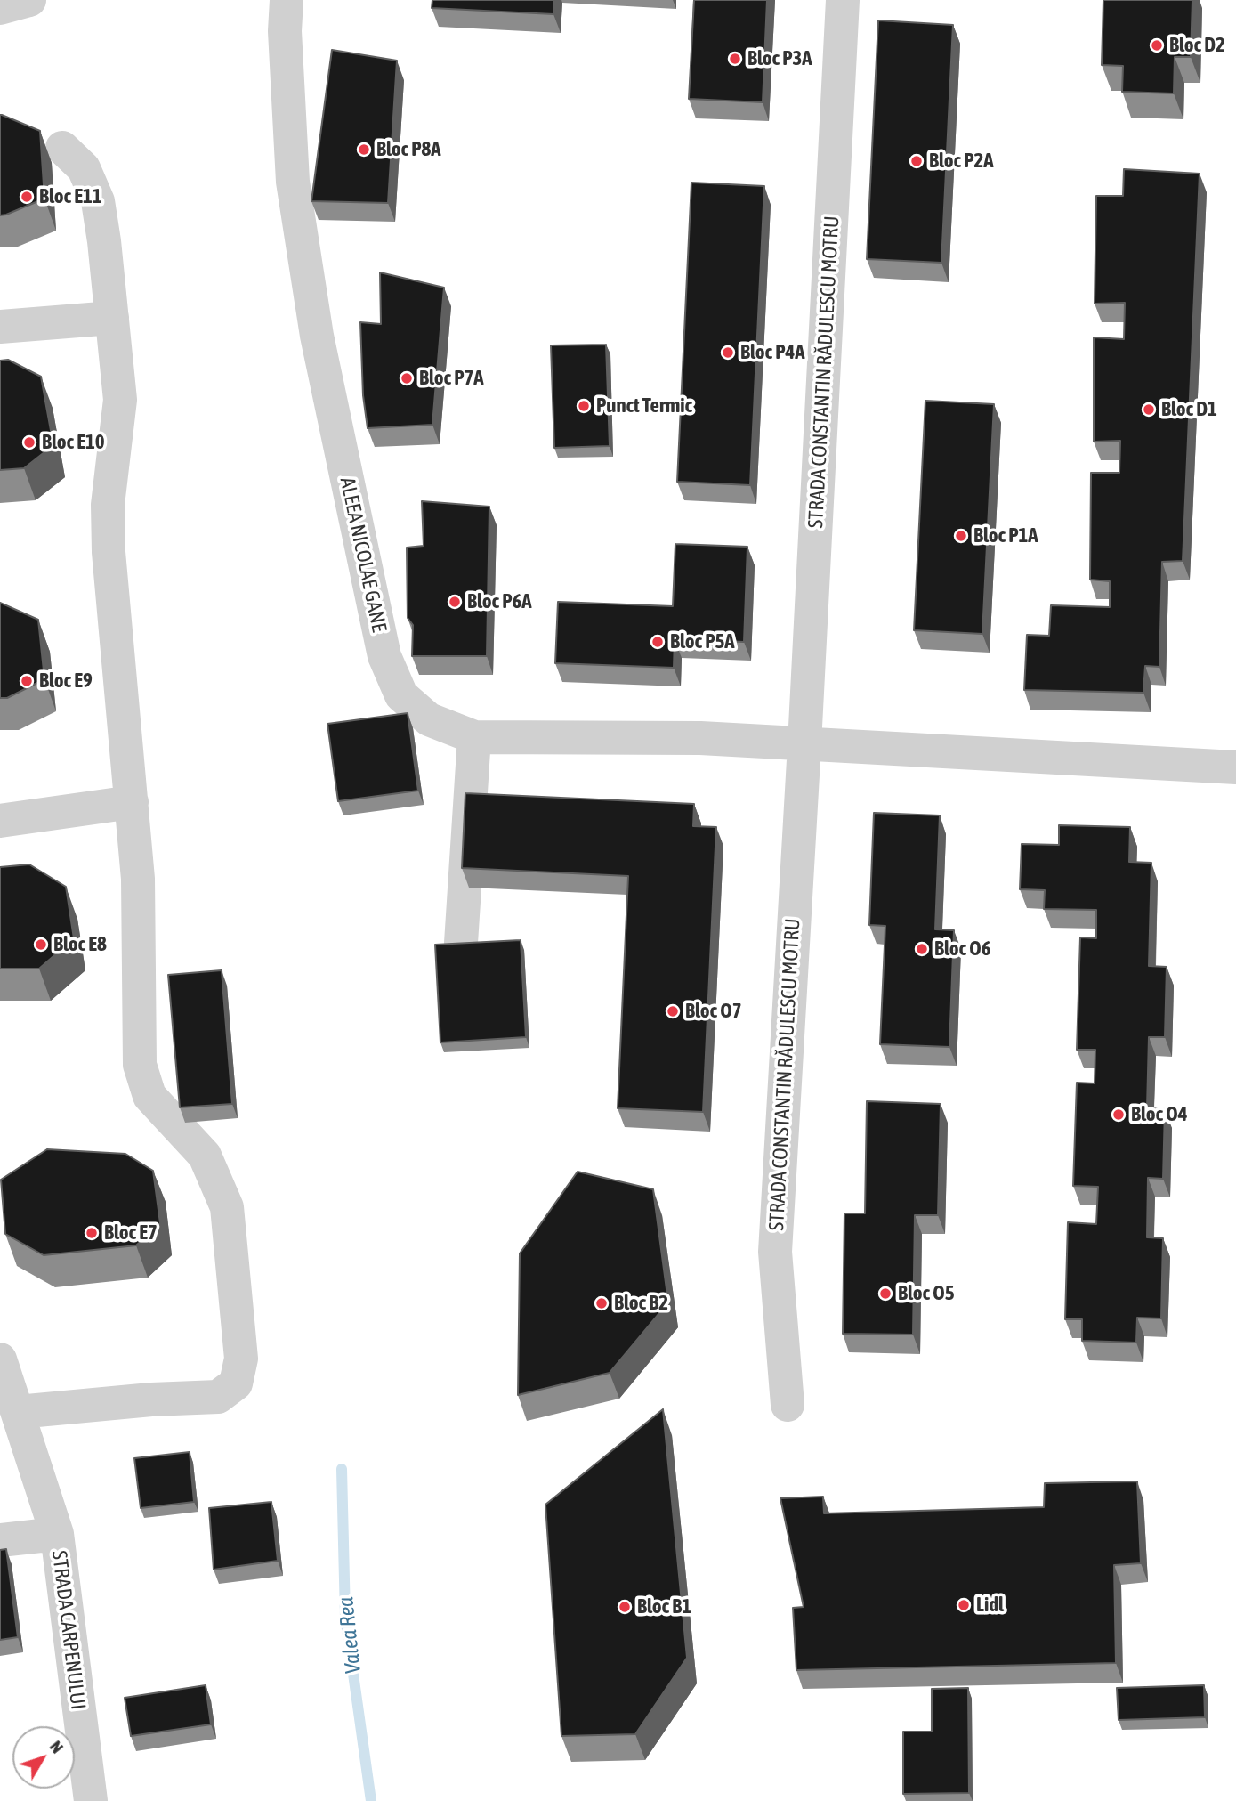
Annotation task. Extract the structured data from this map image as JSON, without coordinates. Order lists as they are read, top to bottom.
{
  "streets": {
    "street": ["STRADA CONSTANTIN RĂDULESCU MOTRU", "ALEEA NICOLAE GANE", "STRADA CARPENULUI"]
  },
  "crossings": [
    ["STRADA CONSTANTIN RĂDULESCU MOTRU", "ALEEA NICOLAE GANE"]
  ],
  "water": ["Valea Rea"],
  "places": [
    "Bloc D2",
    "Bloc P3A",
    "Bloc P8A",
    "Bloc P2A",
    "Bloc E11",
    "Bloc P4A",
    "Bloc P7A",
    "Punct Termic",
    "Bloc D1",
    "Bloc E10",
    "Bloc P1A",
    "Bloc P6A",
    "Bloc P5A",
    "Bloc E9",
    "Bloc E8",
    "Bloc O6",
    "Bloc O7",
    "Bloc O4",
    "Bloc E7",
    "Bloc O5",
    "Bloc B2",
    "Lidl",
    "Bloc B1"
  ],
  "north": "top right"
}
